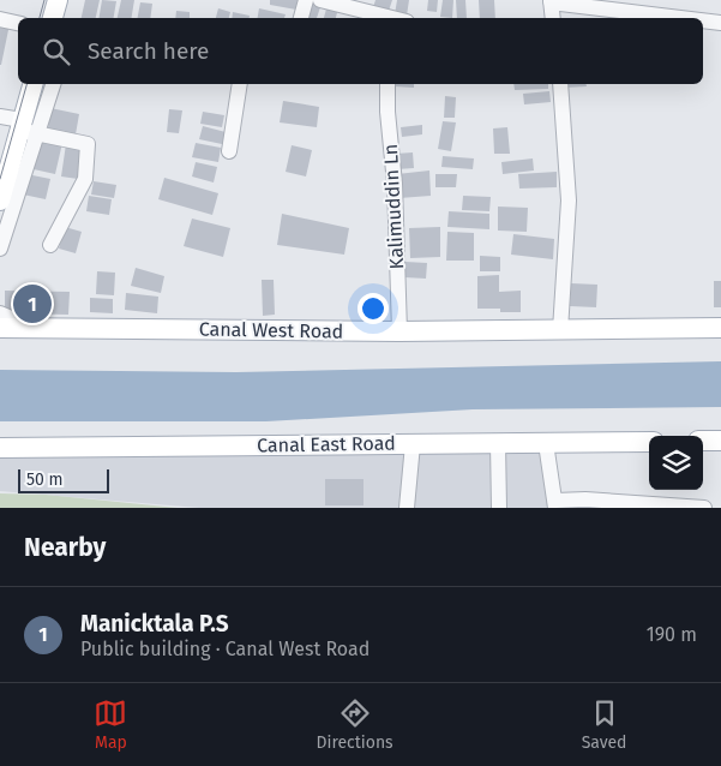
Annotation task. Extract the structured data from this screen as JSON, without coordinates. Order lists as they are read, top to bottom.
{
  "streets": {
    "main road": ["Canal West Road", "Canal East Road"],
    "street": ["Kalimuddin Ln"]
  },
  "crossings": [
    ["Kalimuddin Ln", "Canal West Road"]
  ],
  "scale_bar": "50 m",
  "page": {
    "search": "Search here",
    "pins": "1",
    "scale": "50 m",
    "heading": "Nearby",
    "list": [
      {
        "mark": "1",
        "name": "Manicktala P.S",
        "note": "Public building · Canal West Road",
        "value": "190 m"
      }
    ],
    "nav": ["Map", "Directions", "Saved"]
  }
}
